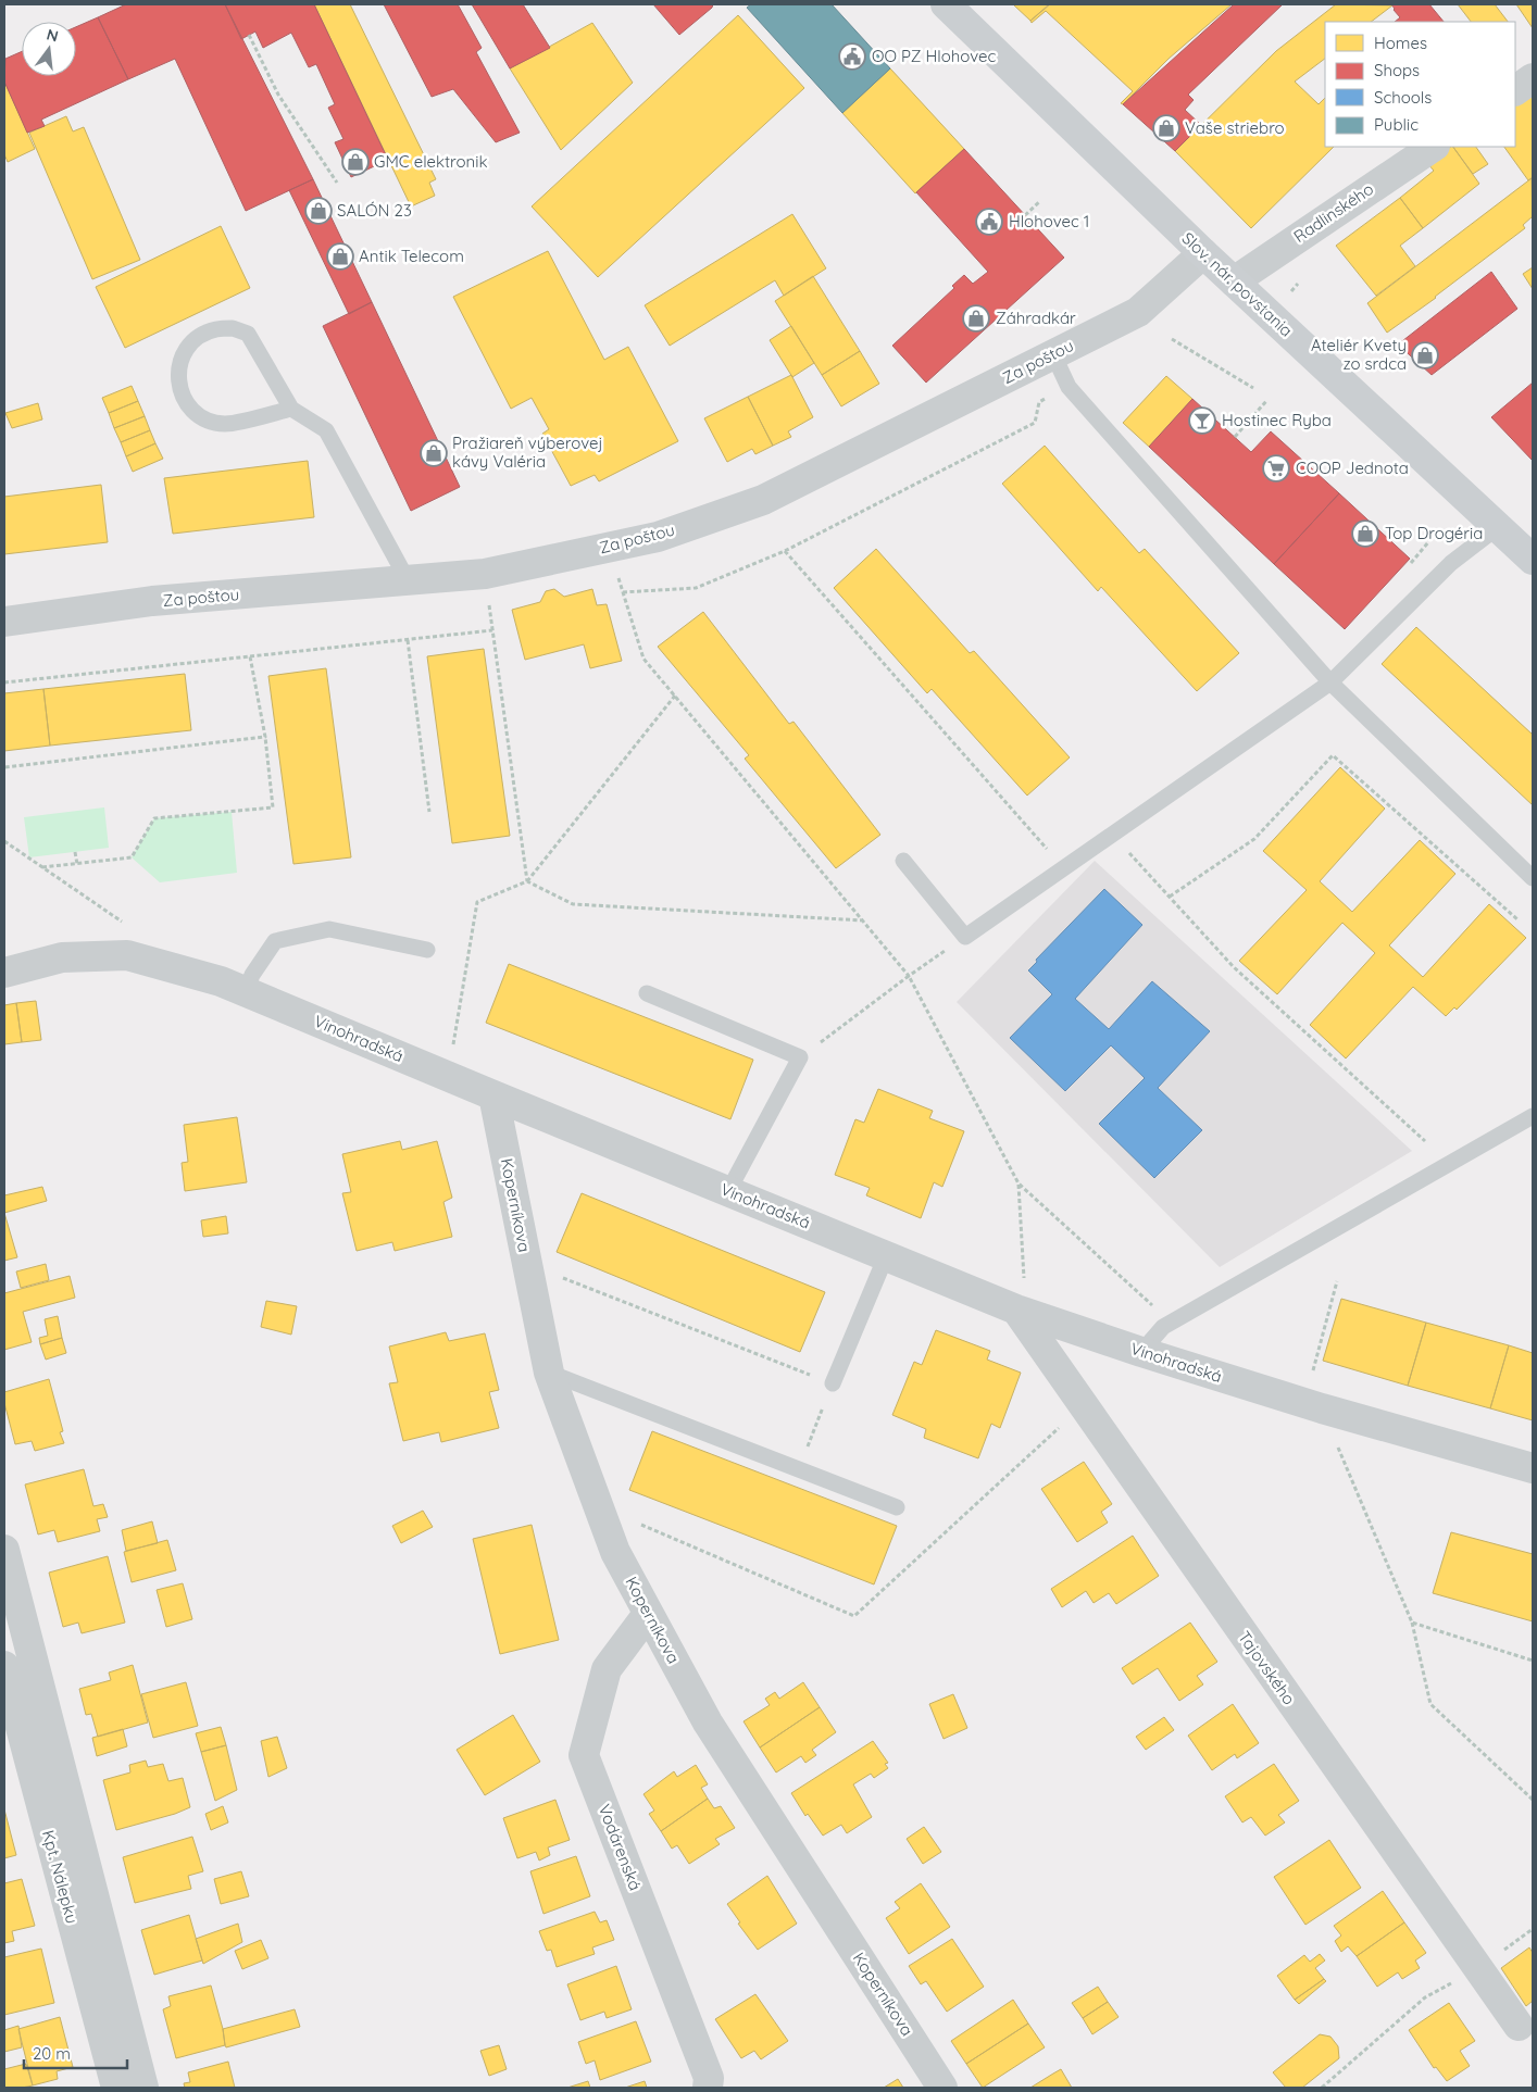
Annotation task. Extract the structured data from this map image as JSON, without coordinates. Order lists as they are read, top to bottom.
{
  "streets": {
    "main road": ["Slov. nár. povstania"],
    "street": [
      "Radlinského",
      "Za poštou",
      "Vinohradská",
      "Koperníkova",
      "Tajovského",
      "Vodárenská",
      "Kpt. Nálepku"
    ]
  },
  "crossings": [
    ["Radlinského", "Slov. nár. povstania"],
    ["Slov. nár. povstania", "Za poštou"],
    ["Vinohradská", "Koperníkova"],
    ["Vinohradská", "Tajovského"],
    ["Koperníkova", "Vodárenská"]
  ],
  "places": {
    "public building": ["OO PZ Hlohovec", "Hlohovec 1"],
    "shop": [
      "Vaše striebro",
      "GMC elektronik",
      "SALÓN 23",
      "Antik Telecom",
      "Záhradkár",
      "Ateliér Kvety zo srdca",
      "Pražiareň výberovej kávy Valéria",
      "Top Drogéria"
    ],
    "bar": ["Hostinec Ryba"],
    "supermarket": ["COOP Jednota"]
  },
  "legend": [
    "Homes",
    "Shops",
    "Schools",
    "Public"
  ],
  "scale_bar": "20 m",
  "north": "top"
}
